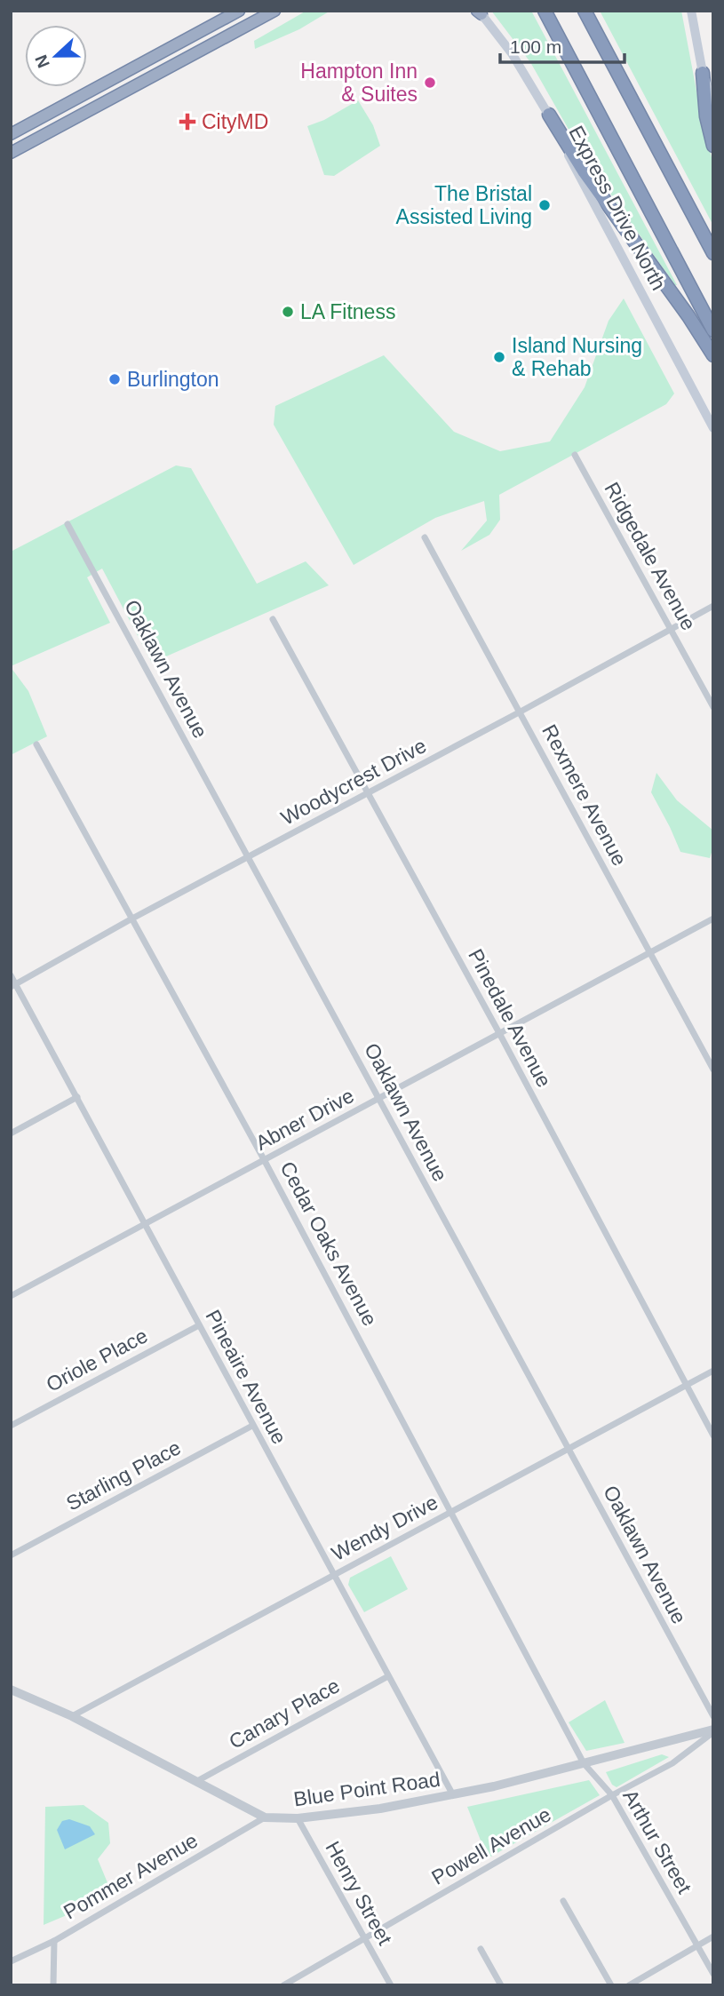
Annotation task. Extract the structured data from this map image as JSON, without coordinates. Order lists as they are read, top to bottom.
{
  "streets": {
    "main road": ["Express Drive North"],
    "street": [
      "Ridgedale Avenue",
      "Oaklawn Avenue",
      "Woodycrest Drive",
      "Rexmere Avenue",
      "Pinedale Avenue",
      "Abner Drive",
      "Cedar Oaks Avenue",
      "Oriole Place",
      "Pineaire Avenue",
      "Starling Place",
      "Wendy Drive",
      "Canary Place",
      "Blue Point Road",
      "Arthur Street",
      "Powell Avenue",
      "Pommer Avenue",
      "Henry Street"
    ]
  },
  "crossings": [
    ["Ridgedale Avenue", "Woodycrest Drive"],
    ["Oaklawn Avenue", "Woodycrest Drive"],
    ["Oaklawn Avenue", "Abner Drive"],
    ["Oaklawn Avenue", "Wendy Drive"],
    ["Woodycrest Drive", "Rexmere Avenue"],
    ["Woodycrest Drive", "Pinedale Avenue"],
    ["Woodycrest Drive", "Cedar Oaks Avenue"],
    ["Woodycrest Drive", "Pineaire Avenue"],
    ["Rexmere Avenue", "Abner Drive"],
    ["Pinedale Avenue", "Abner Drive"],
    ["Pinedale Avenue", "Wendy Drive"],
    ["Abner Drive", "Cedar Oaks Avenue"],
    ["Abner Drive", "Pineaire Avenue"],
    ["Cedar Oaks Avenue", "Wendy Drive"],
    ["Cedar Oaks Avenue", "Blue Point Road"],
    ["Cedar Oaks Avenue", "Arthur Street"],
    ["Oriole Place", "Pineaire Avenue"],
    ["Pineaire Avenue", "Starling Place"],
    ["Pineaire Avenue", "Wendy Drive"],
    ["Pineaire Avenue", "Canary Place"],
    ["Pineaire Avenue", "Blue Point Road"],
    ["Wendy Drive", "Blue Point Road"],
    ["Canary Place", "Blue Point Road"],
    ["Blue Point Road", "Arthur Street"],
    ["Blue Point Road", "Powell Avenue"],
    ["Blue Point Road", "Pommer Avenue"],
    ["Blue Point Road", "Henry Street"],
    ["Arthur Street", "Powell Avenue"],
    ["Powell Avenue", "Henry Street"]
  ],
  "places": {
    "other": [
      "Hampton Inn & Suites",
      "The Bristal Assisted Living",
      "LA Fitness",
      "Island Nursing & Rehab",
      "Burlington"
    ],
    "health": ["CityMD"]
  },
  "scale_bar": "100 m",
  "north": "left"
}
